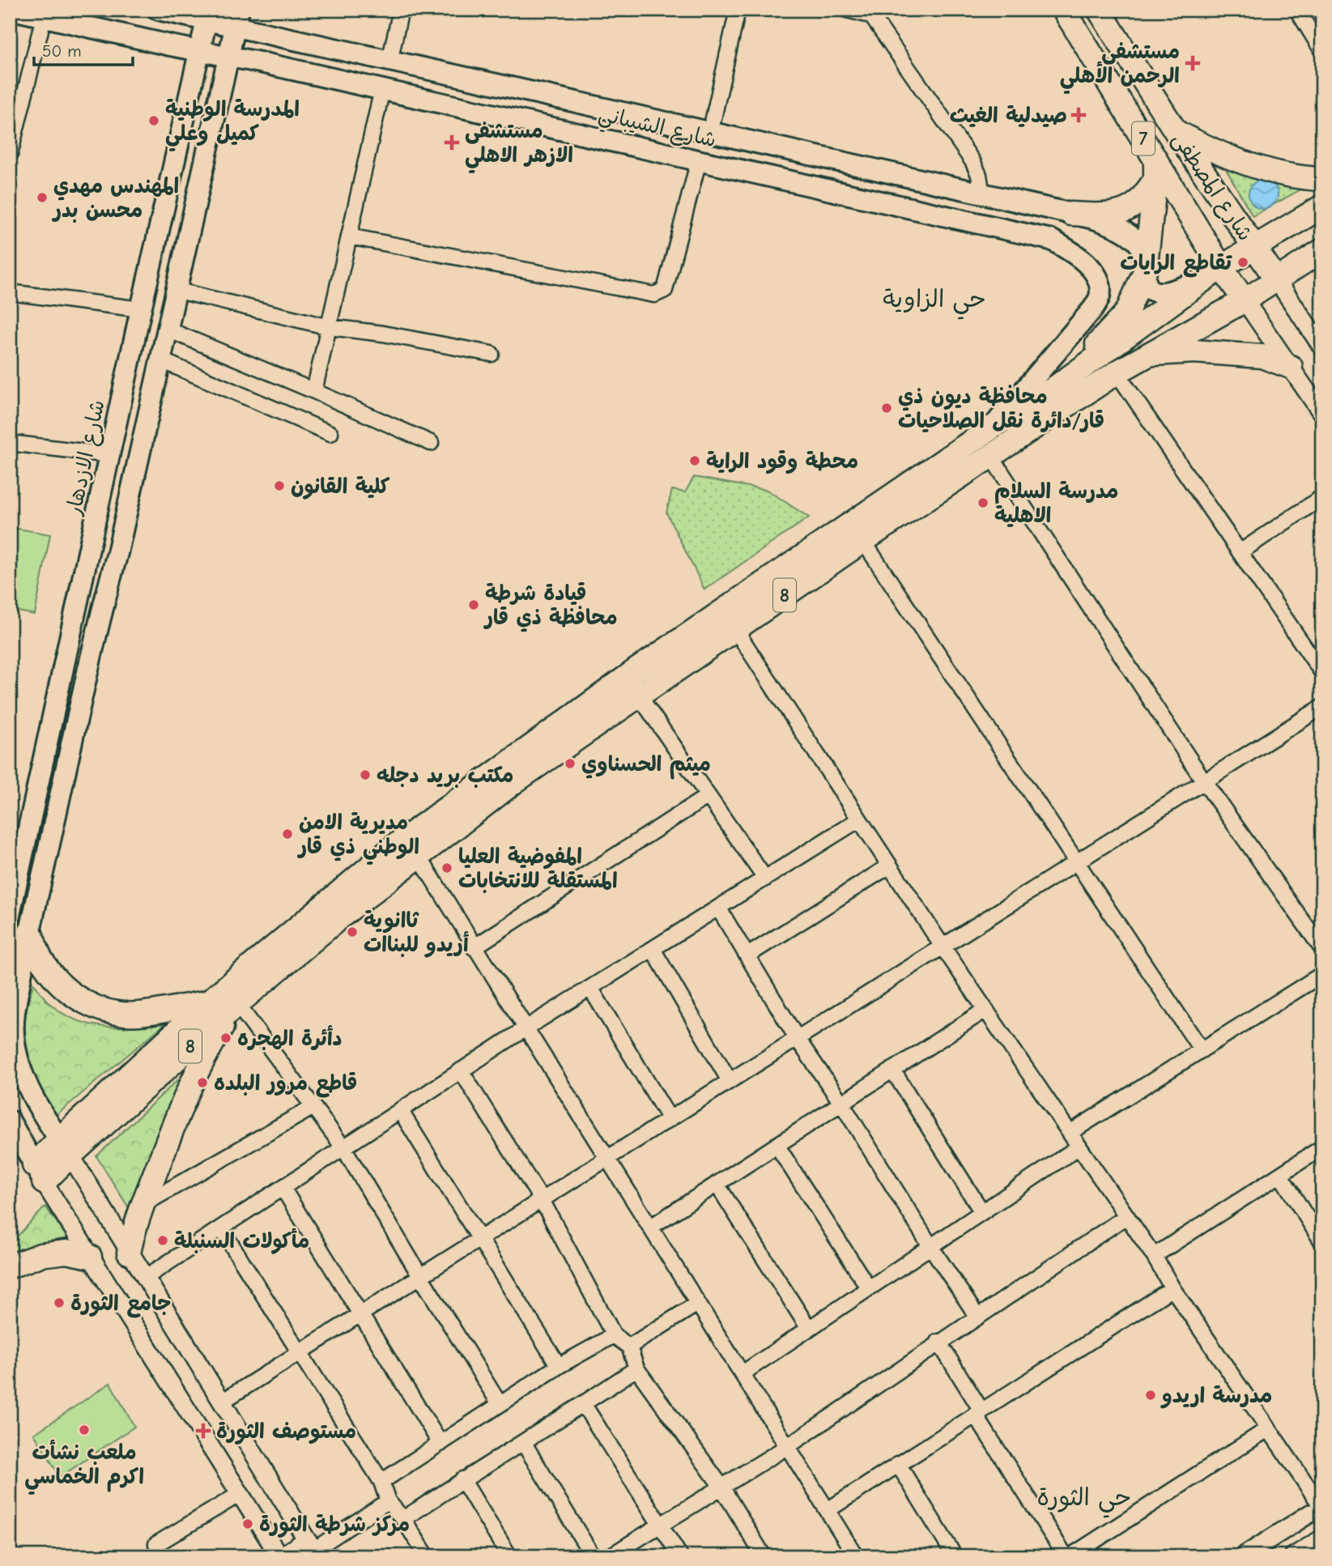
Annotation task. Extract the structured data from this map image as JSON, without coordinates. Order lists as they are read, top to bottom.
{
  "streets": {
    "highway": ["7", "شارع المصطفى", "8"],
    "main road": ["شارع الشيباني", "شارع الازدهار"]
  },
  "crossings": [
    ["شارع الشيباني", "شارع الازدهار"],
    ["شارع الشيباني", "8"],
    ["7", "شارع المصطفى"],
    ["7", "8"],
    ["شارع المصطفى", "8"]
  ],
  "districts": ["حي الزاوية", "حي الثورة"],
  "places": {
    "health": [
      "مستشفى الرحمن الأهلي",
      "صيدلية الغيث",
      "مستشفى الازهر الاهلي",
      "مستوصف الثورة"
    ],
    "other": [
      "المدرسة الوطنية كميل وعلي",
      "المهندس مهدي محسن بدر",
      "تقاطع الرايات",
      "محافظة ديون ذي قار/دائرة نقل الصلاحيات",
      "محطة وقود الراية",
      "كلية القانون",
      "مدرسة السلام الاهلية",
      "قيادة شرطة محافظة ذي قار",
      "ميثم الحسناوي",
      "مكتب بريد دجله",
      "مديرية الامن الوطني ذي قار",
      "المفوضية العليا المستقلة للانتخابات",
      "ثاانوية أريدو للبناات",
      "دأئرة الهجره",
      "قاطع مرور البلده",
      "مأكولات السنبلة",
      "جامع الثورة",
      "مدرسة اريدو",
      "ملعب نشأت اكرم الخماسي",
      "مركز شرطة الثورة"
    ]
  },
  "scale_bar": "50 m"
}
